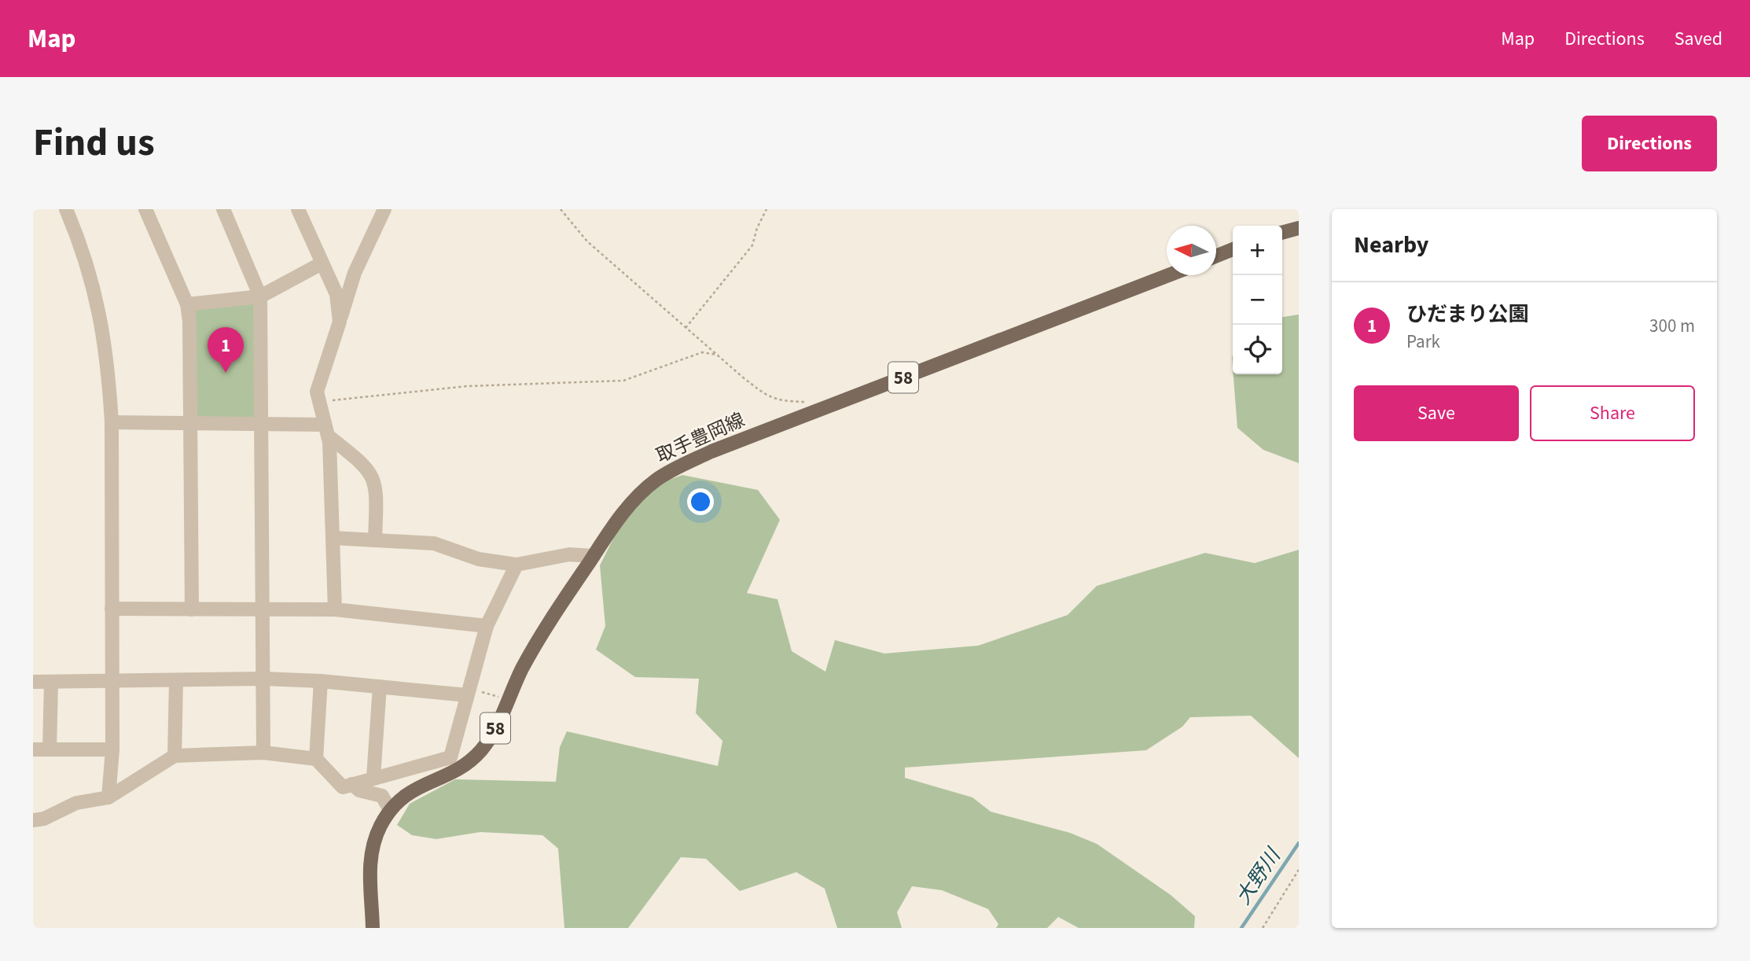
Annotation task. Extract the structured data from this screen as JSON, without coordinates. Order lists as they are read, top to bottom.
{
  "streets": {
    "main road": ["58", "取手豊岡線"]
  },
  "water": ["大野川"],
  "north": "left",
  "page": {
    "header": "Map",
    "nav": ["Map", "Directions", "Saved"],
    "title": "Find us",
    "buttons": [
      "Directions",
      ["Save", "Share"]
    ],
    "heading": "Nearby",
    "map_buttons": ["+", "−"],
    "list": [
      {
        "mark": "1",
        "name": "ひだまり公園",
        "note": "Park",
        "value": "300 m"
      }
    ],
    "pins": "1"
  }
}
